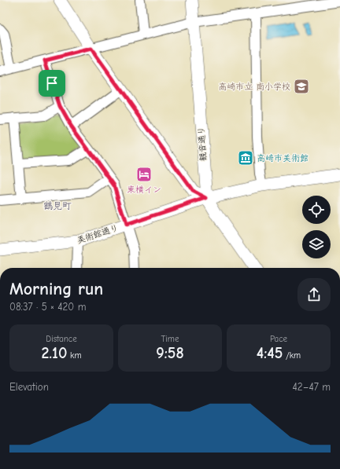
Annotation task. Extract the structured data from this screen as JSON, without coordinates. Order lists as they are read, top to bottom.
{
  "streets": {
    "street": ["観音通り", "美術館通り"]
  },
  "crossings": [
    ["観音通り", "美術館通り"]
  ],
  "districts": ["鶴見町"],
  "places": {
    "school or university": ["高崎市立 南小学校"],
    "museum": ["高崎市美術館"],
    "hotel": ["東横イン"]
  },
  "page": {
    "heading": ["Morning run", "08:37 · 5 × 420 m"],
    "stats": [
      ["Distance", "2.10 km"],
      ["Time", "9:58"],
      ["Pace", "4:45 /km"]
    ],
    "chart": ["Elevation", "42–47 m"]
  }
}
